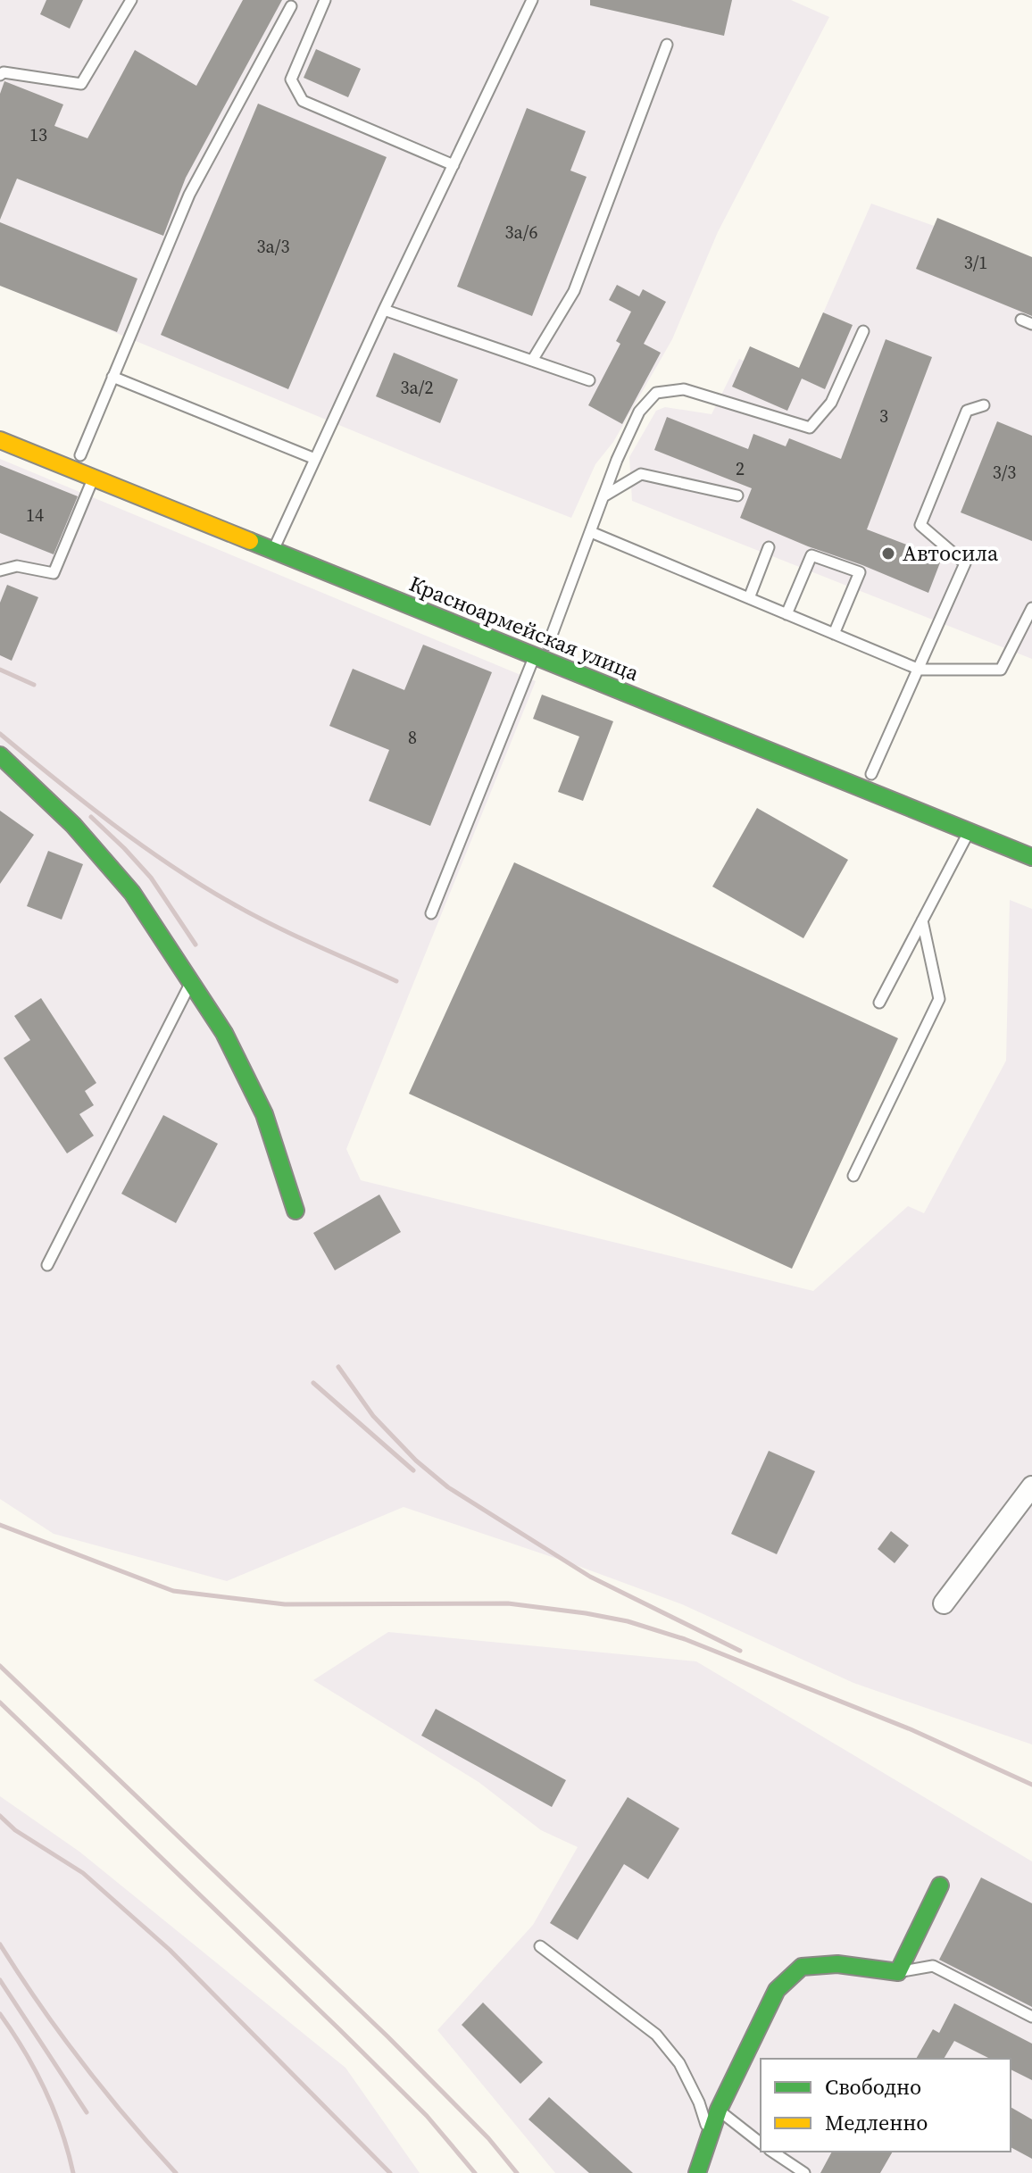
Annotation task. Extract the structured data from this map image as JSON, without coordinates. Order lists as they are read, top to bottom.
{
  "streets": {
    "main road": ["Красноармейская улица"]
  },
  "places": ["Автосила"],
  "house_numbers": [
    "13",
    "3а/6",
    "3а/3",
    "3/1",
    "3а/2",
    "3",
    "2",
    "3/3",
    "14",
    "8"
  ],
  "legend": ["Свободно", "Медленно"]
}
